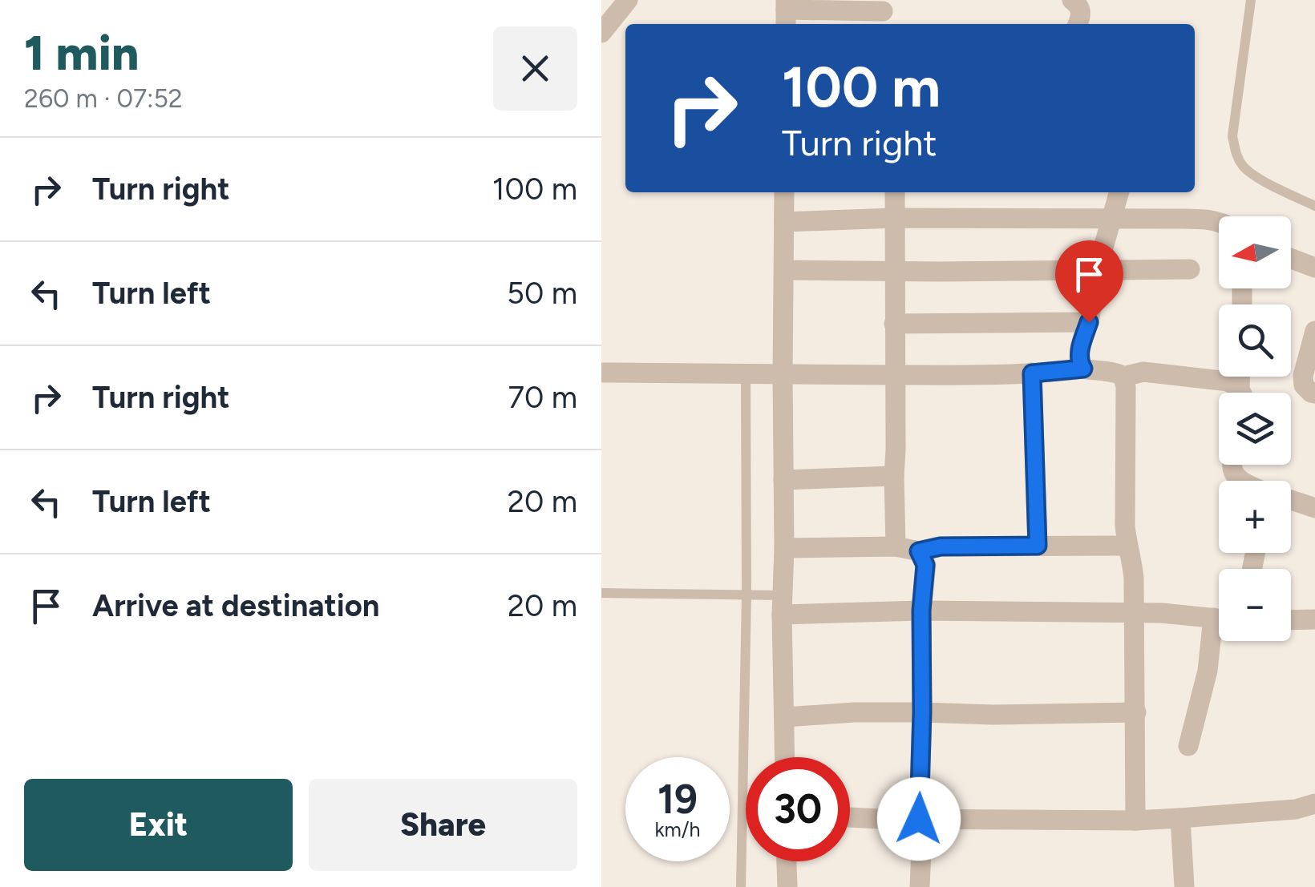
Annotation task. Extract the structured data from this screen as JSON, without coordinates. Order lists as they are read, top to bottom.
{
  "north": "left",
  "page": {
    "heading": ["1 min", "260 m · 07:52"],
    "turn": ["100 m", "Turn right"],
    "list": [
      {
        "name": "Turn right",
        "value": "100 m"
      },
      {
        "name": "Turn left",
        "value": "50 m"
      },
      {
        "name": "Turn right",
        "value": "70 m"
      },
      {
        "name": "Turn left",
        "value": "20 m"
      },
      {
        "name": "Arrive at destination",
        "value": "20 m"
      }
    ],
    "map_buttons": ["+", "−"],
    "speed": "19 km/h",
    "limit": "30",
    "buttons": ["Exit", "Share"]
  }
}
